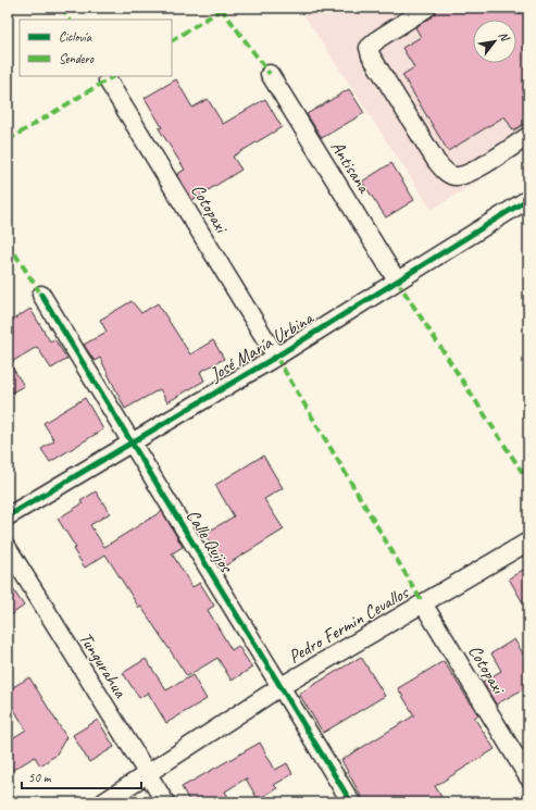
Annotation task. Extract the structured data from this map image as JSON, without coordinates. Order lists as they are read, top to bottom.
{
  "streets": {
    "street": [
      "Antisana",
      "Cotopaxi",
      "José María Urbina",
      "Calle Quijos",
      "Pedro Fermin Cevallos",
      "Tungurahua"
    ]
  },
  "crossings": [
    ["Antisana", "José María Urbina"],
    ["Cotopaxi", "José María Urbina"],
    ["Cotopaxi", "Pedro Fermin Cevallos"],
    ["José María Urbina", "Calle Quijos"],
    ["Calle Quijos", "Pedro Fermin Cevallos"],
    ["Pedro Fermin Cevallos", "Tungurahua"]
  ],
  "legend": ["Ciclovía", "Sendero"],
  "scale_bar": "50 m",
  "north": "top right"
}
